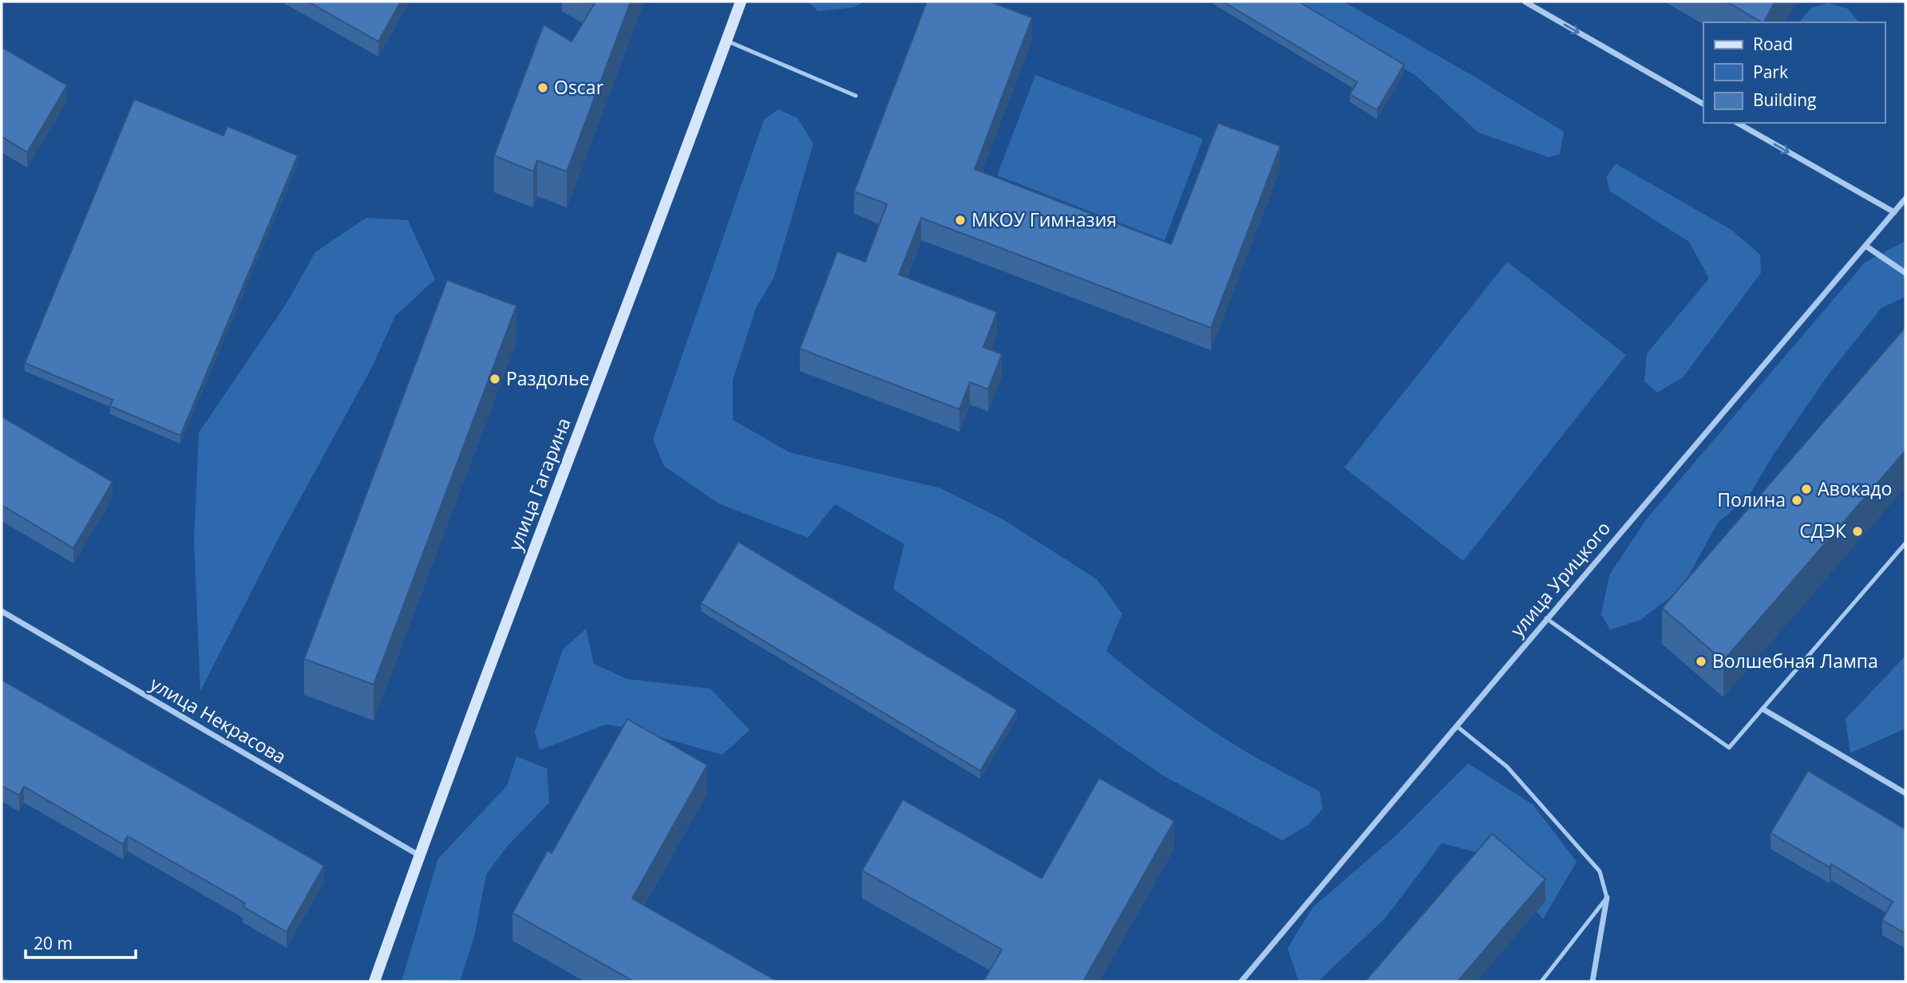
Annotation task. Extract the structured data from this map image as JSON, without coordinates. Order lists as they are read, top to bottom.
{
  "streets": {
    "street": ["улица Гагарина", "улица Урицкого", "улица Некрасова"]
  },
  "crossings": [
    ["улица Гагарина", "улица Некрасова"]
  ],
  "places": [
    "Oscar",
    "МКОУ Гимназия",
    "Раздолье",
    "Авокадо",
    "Полина",
    "СДЭК",
    "Волшебная Лампа"
  ],
  "legend": ["Road", "Park", "Building"],
  "scale_bar": "20 m"
}
